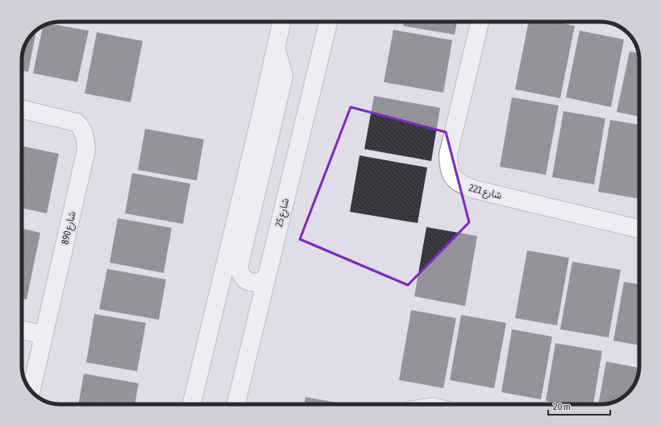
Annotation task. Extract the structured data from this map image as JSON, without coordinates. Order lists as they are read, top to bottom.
{
  "streets": {
    "street": ["شارع 221", "شارع 25", "شارع 890"]
  },
  "scale_bar": "20 m"
}
